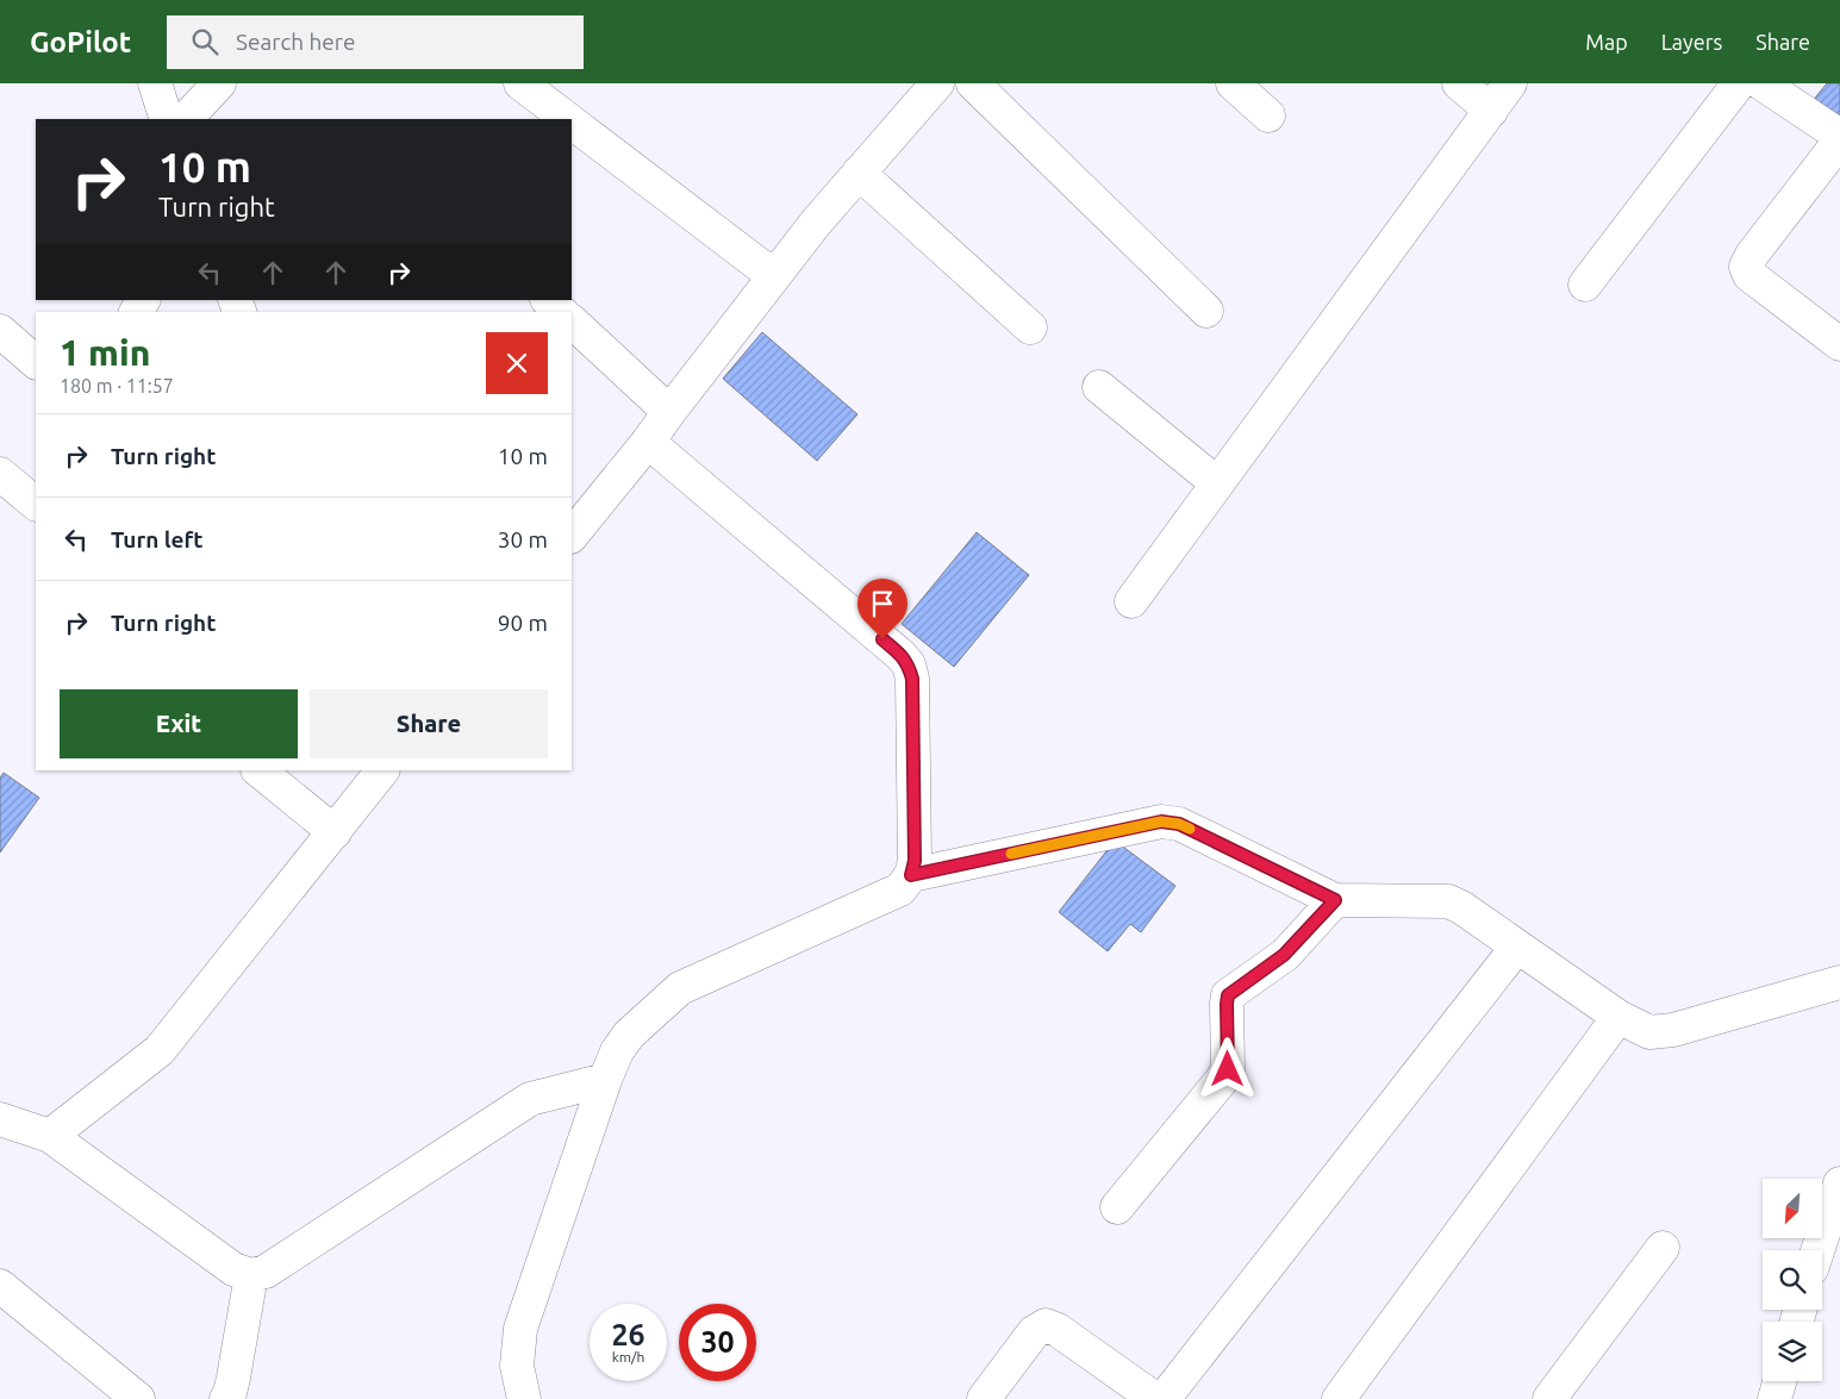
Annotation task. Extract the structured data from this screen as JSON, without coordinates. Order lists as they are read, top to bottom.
{
  "north": "bottom left",
  "page": {
    "header": "GoPilot",
    "search": "Search here",
    "nav": ["Map", "Layers", "Share"],
    "turn": ["10 m", "Turn right"],
    "heading": ["1 min", "180 m · 11:57"],
    "list": [
      {
        "name": "Turn right",
        "value": "10 m"
      },
      {
        "name": "Turn left",
        "value": "30 m"
      },
      {
        "name": "Turn right",
        "value": "90 m"
      }
    ],
    "buttons": ["Exit", "Share"],
    "speed": "26 km/h",
    "limit": "30"
  }
}
